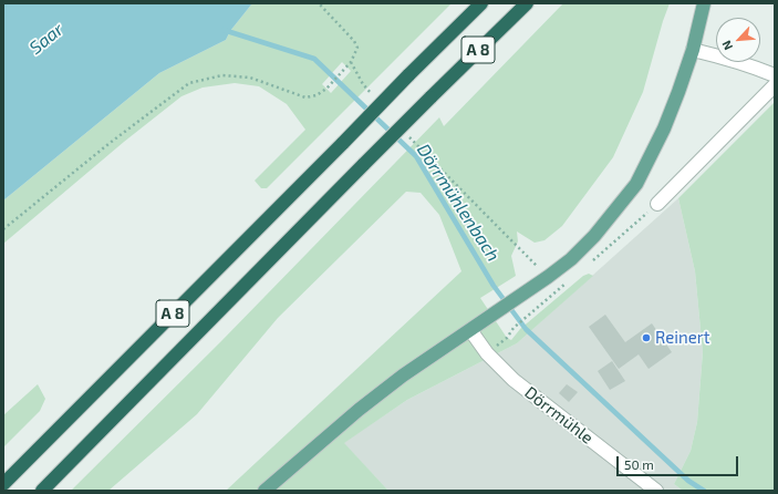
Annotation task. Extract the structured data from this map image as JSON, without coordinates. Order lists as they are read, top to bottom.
{
  "streets": {
    "highway": ["A 8"],
    "street": ["Dörrmühle"]
  },
  "water": ["Saar", "Dörrmühlenbach"],
  "places": ["Reinert"],
  "scale_bar": "50 m",
  "north": "bottom left"
}
